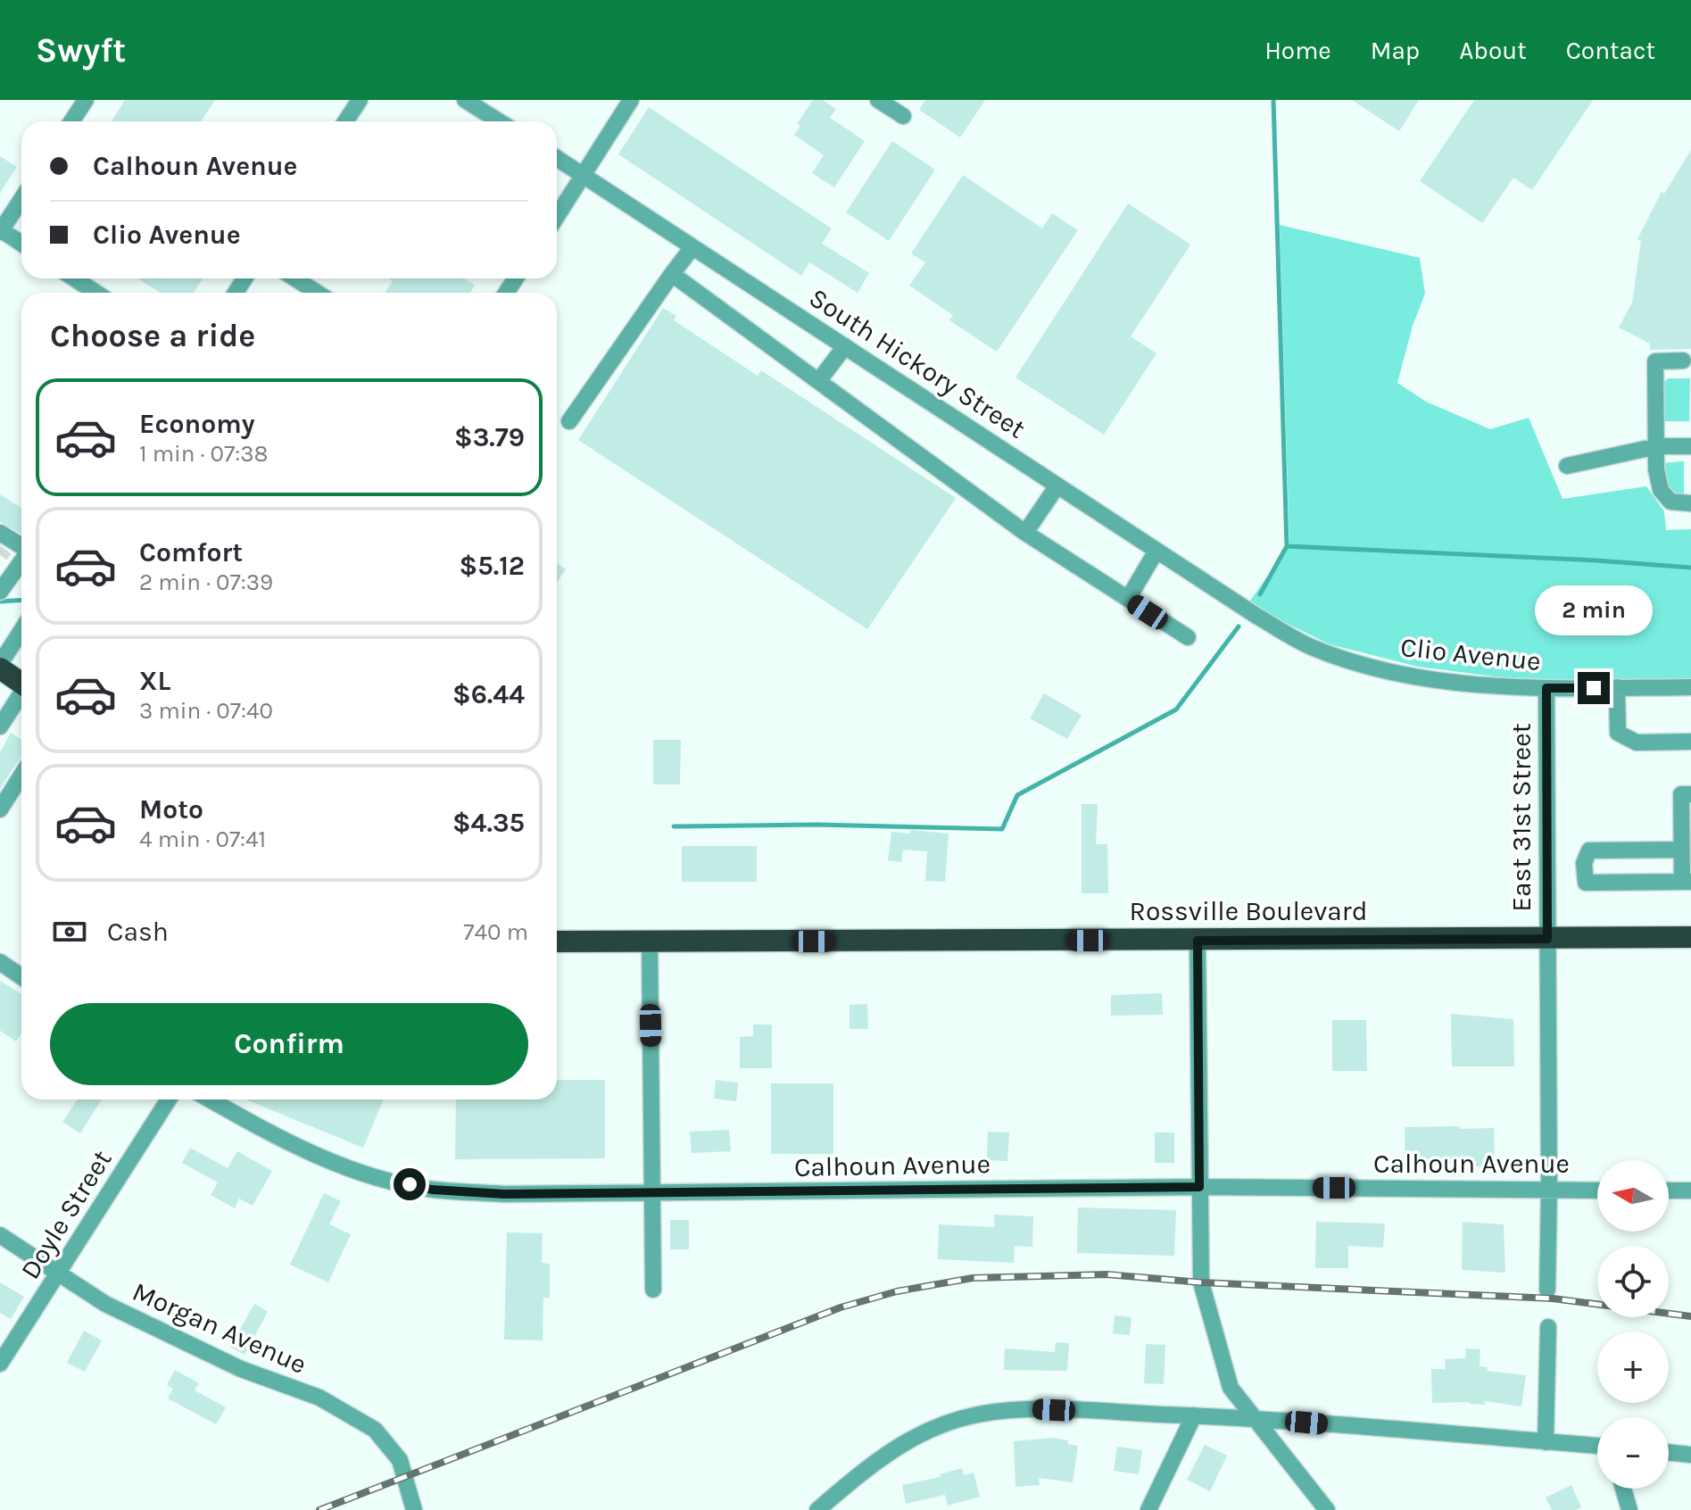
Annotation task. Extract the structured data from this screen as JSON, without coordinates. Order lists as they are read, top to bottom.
{
  "streets": {
    "highway": ["Rossville Boulevard"],
    "street": [
      "South Hickory Street",
      "Clio Avenue",
      "East 31st Street",
      "Calhoun Avenue",
      "Doyle Street",
      "Morgan Avenue"
    ]
  },
  "crossings": [
    ["South Hickory Street", "Clio Avenue"],
    ["Clio Avenue", "East 31st Street"],
    ["East 31st Street", "Rossville Boulevard"],
    ["East 31st Street", "Calhoun Avenue"],
    ["Doyle Street", "Morgan Avenue"]
  ],
  "north": "left",
  "page": {
    "header": "Swyft",
    "nav": [
      "Home",
      "Map",
      "About",
      "Contact"
    ],
    "banner": ["Calhoun Avenue", "Clio Avenue"],
    "heading": "Choose a ride",
    "list": [
      {
        "name": "Economy",
        "note": "1 min · 07:38",
        "value": "$3.79"
      },
      {
        "name": "Comfort",
        "note": "2 min · 07:39",
        "value": "$5.12"
      },
      {
        "name": "XL",
        "note": "3 min · 07:40",
        "value": "$6.44"
      },
      {
        "name": "Moto",
        "note": "4 min · 07:41",
        "value": "$4.35"
      }
    ],
    "bubble": "2 min",
    "pay": ["Cash", "740 m"],
    "buttons": "Confirm",
    "map_buttons": ["+", "−"]
  }
}
